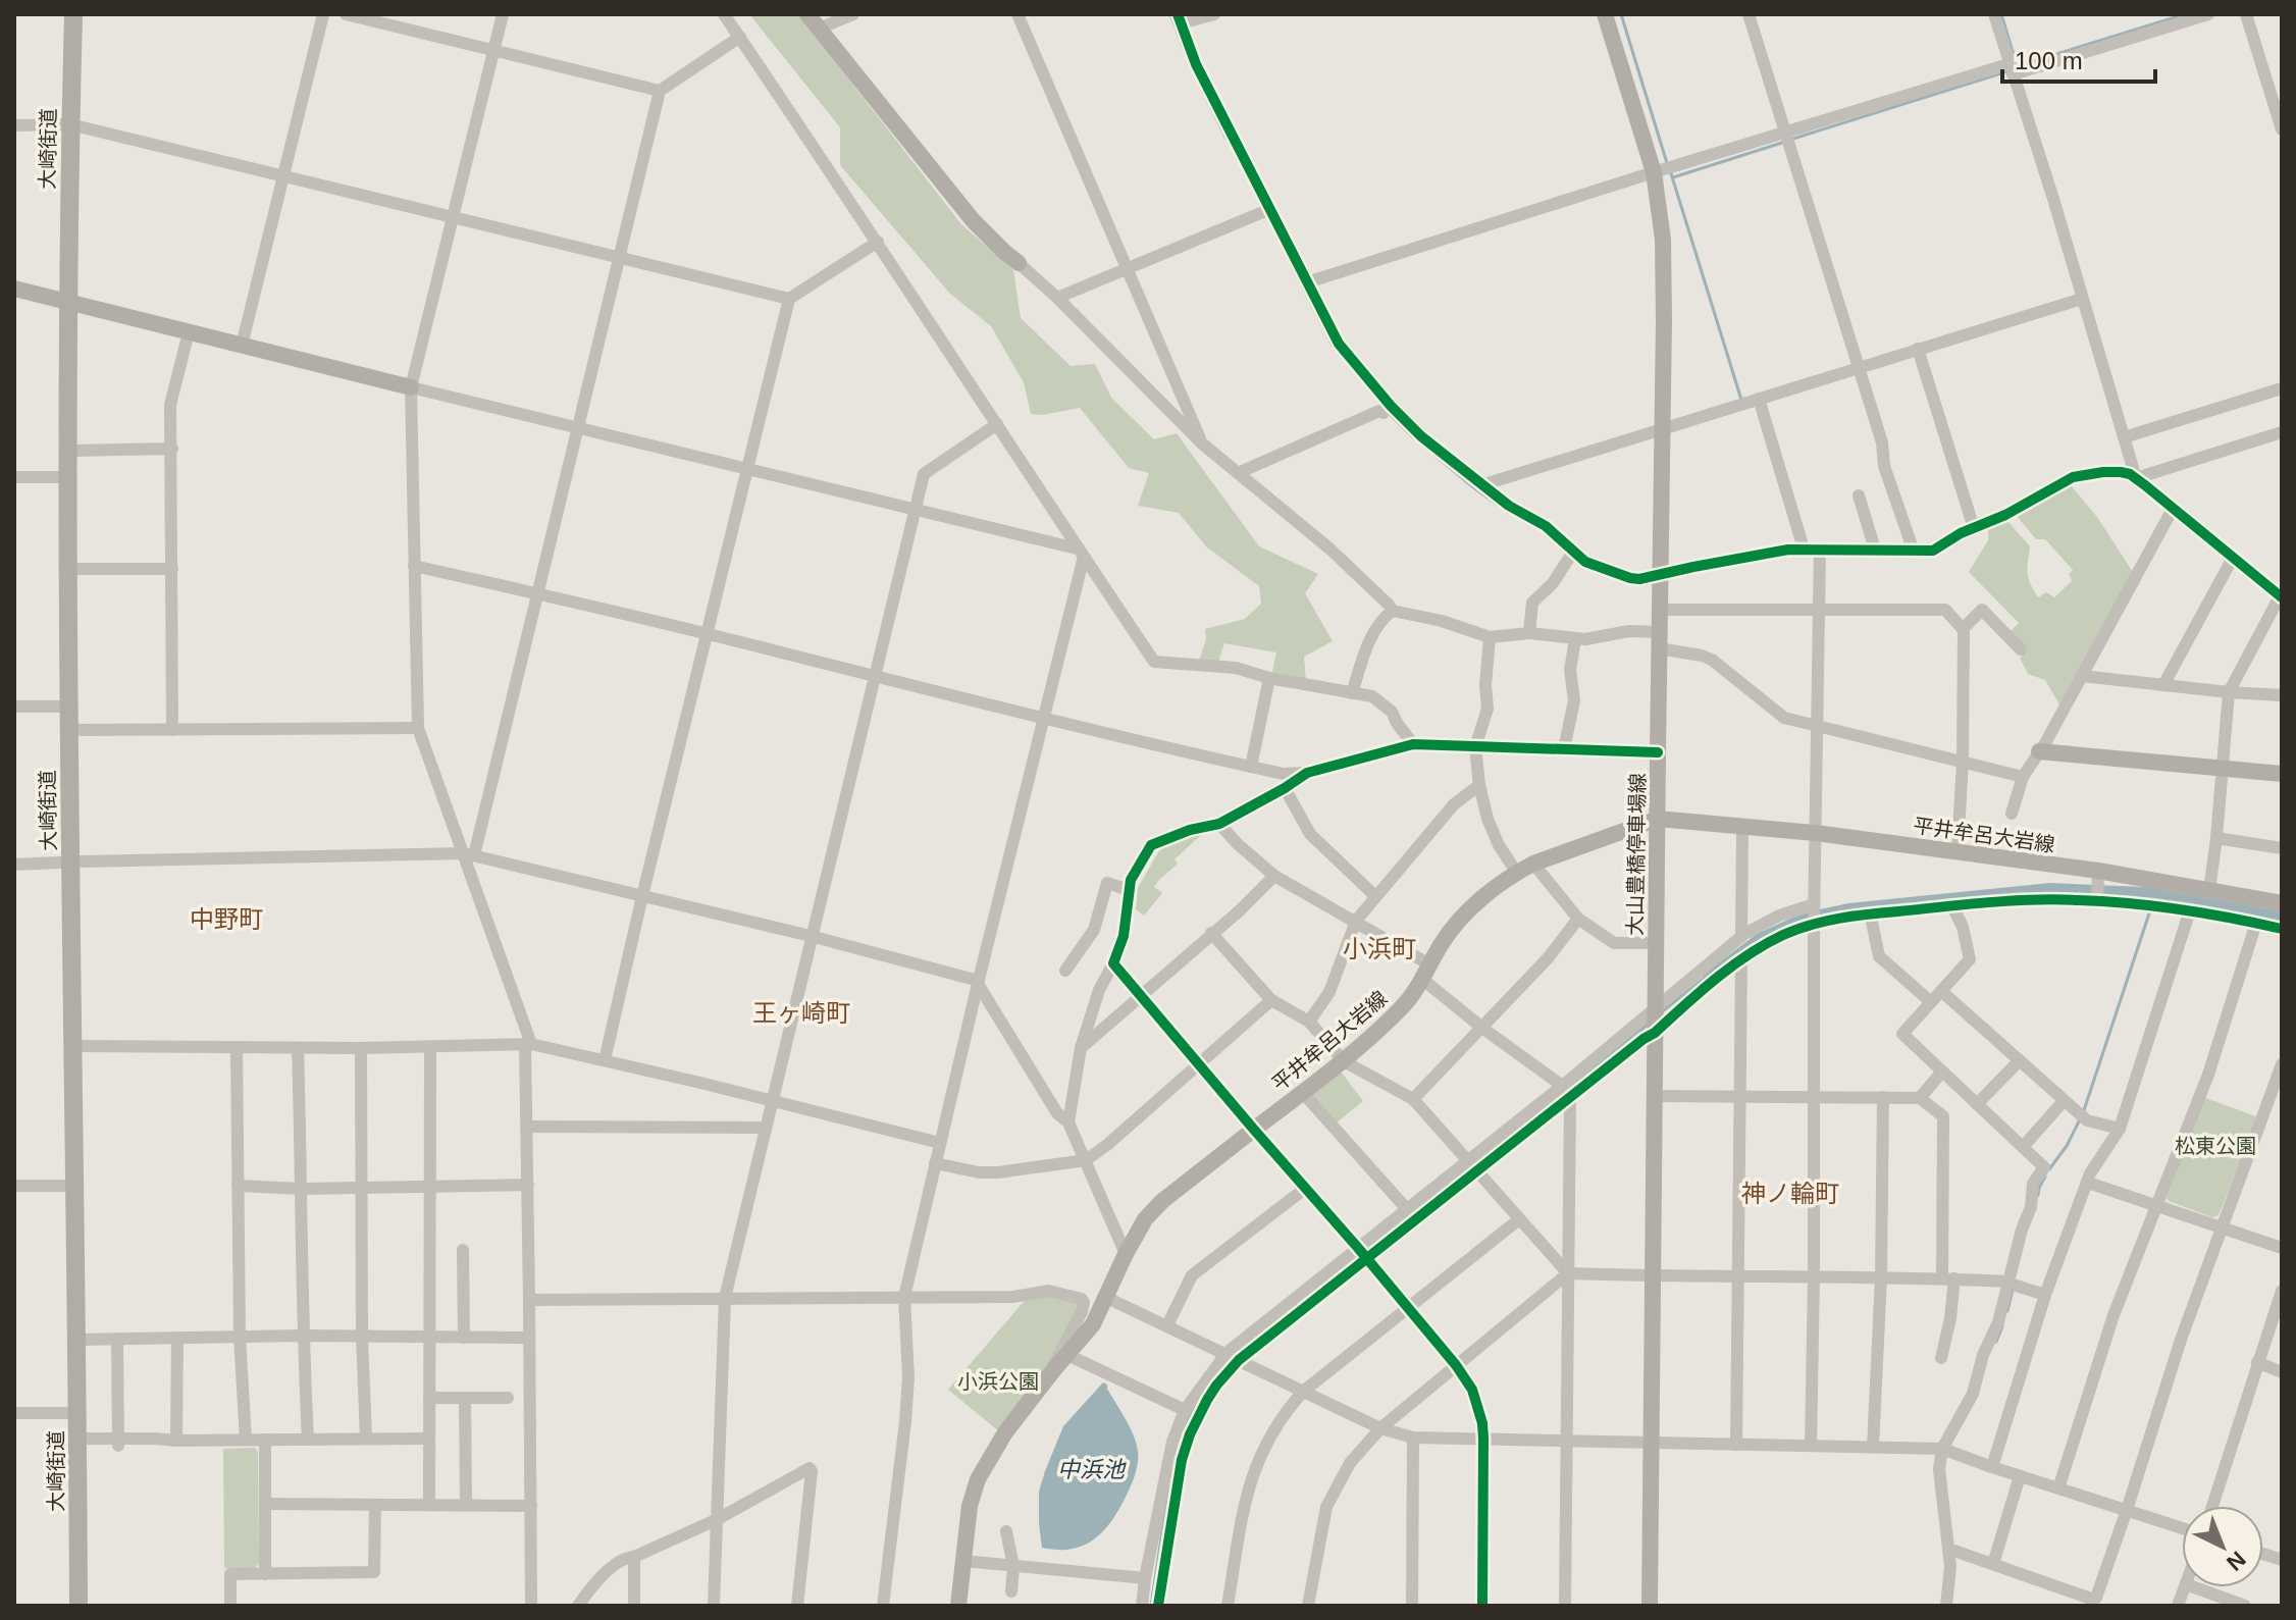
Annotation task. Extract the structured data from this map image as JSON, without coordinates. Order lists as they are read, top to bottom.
{
  "streets": {
    "main road": ["大崎街道", "平井牟呂大岩線", "大山豊橋停車場線"]
  },
  "crossings": [
    ["平井牟呂大岩線", "大山豊橋停車場線"]
  ],
  "districts": [
    "中野町",
    "小浜町",
    "王ヶ崎町",
    "神ノ輪町"
  ],
  "water": ["中浜池"],
  "parks": ["松東公園", "小浜公園"],
  "scale_bar": "100 m",
  "north": "bottom right"
}
